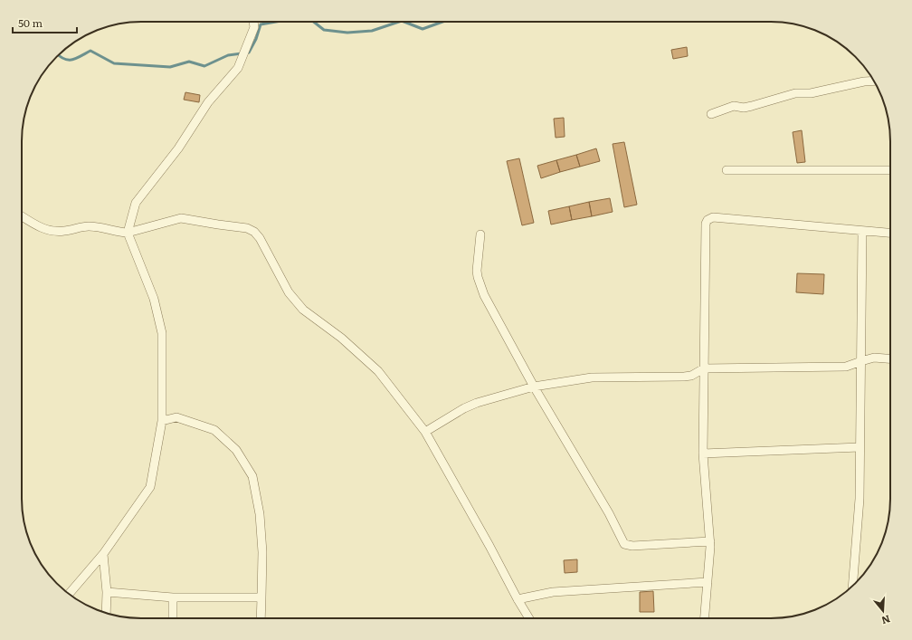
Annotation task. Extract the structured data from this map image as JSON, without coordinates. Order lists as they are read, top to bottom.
{
  "scale_bar": "50 m",
  "north": "bottom"
}
